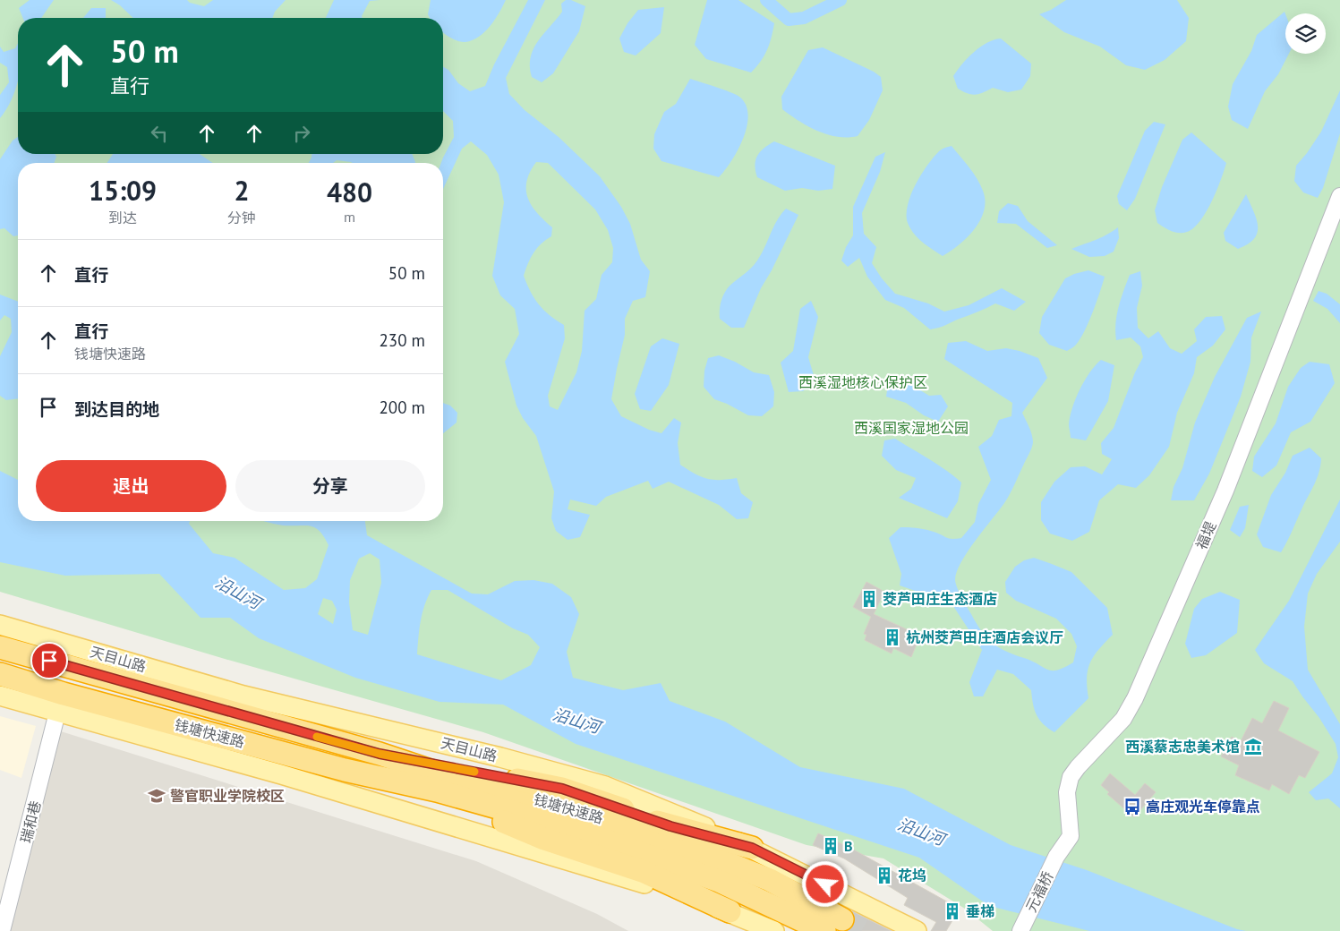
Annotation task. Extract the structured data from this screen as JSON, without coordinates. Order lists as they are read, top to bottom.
{
  "streets": {
    "highway": ["钱塘快速路"],
    "main road": ["天目山路"],
    "street": ["福堤", "瑞和巷", "元福桥"]
  },
  "crossings": [
    ["福堤", "元福桥"]
  ],
  "water": ["沿山河"],
  "parks": ["西溪湿地核心保护区", "西溪国家湿地公园"],
  "places": {
    "building": [
      "茭芦田庄生态酒店",
      "杭州茭芦田庄酒店会议厅",
      "B",
      "花坞",
      "垂梯"
    ],
    "museum": ["西溪蔡志忠美术馆"],
    "school or university": ["警官职业学院校区"],
    "bus stop": ["高庄观光车停靠点"]
  },
  "page": {
    "turn": ["50 m", "直行"],
    "eta": [
      "15:09",
      "到达",
      "2",
      "分钟",
      "480",
      "m"
    ],
    "list": [
      {
        "name": "直行",
        "value": "50 m"
      },
      {
        "name": "直行",
        "note": "钱塘快速路",
        "value": "230 m"
      },
      {
        "name": "到达目的地",
        "value": "200 m"
      }
    ],
    "buttons": ["退出", "分享"]
  }
}
